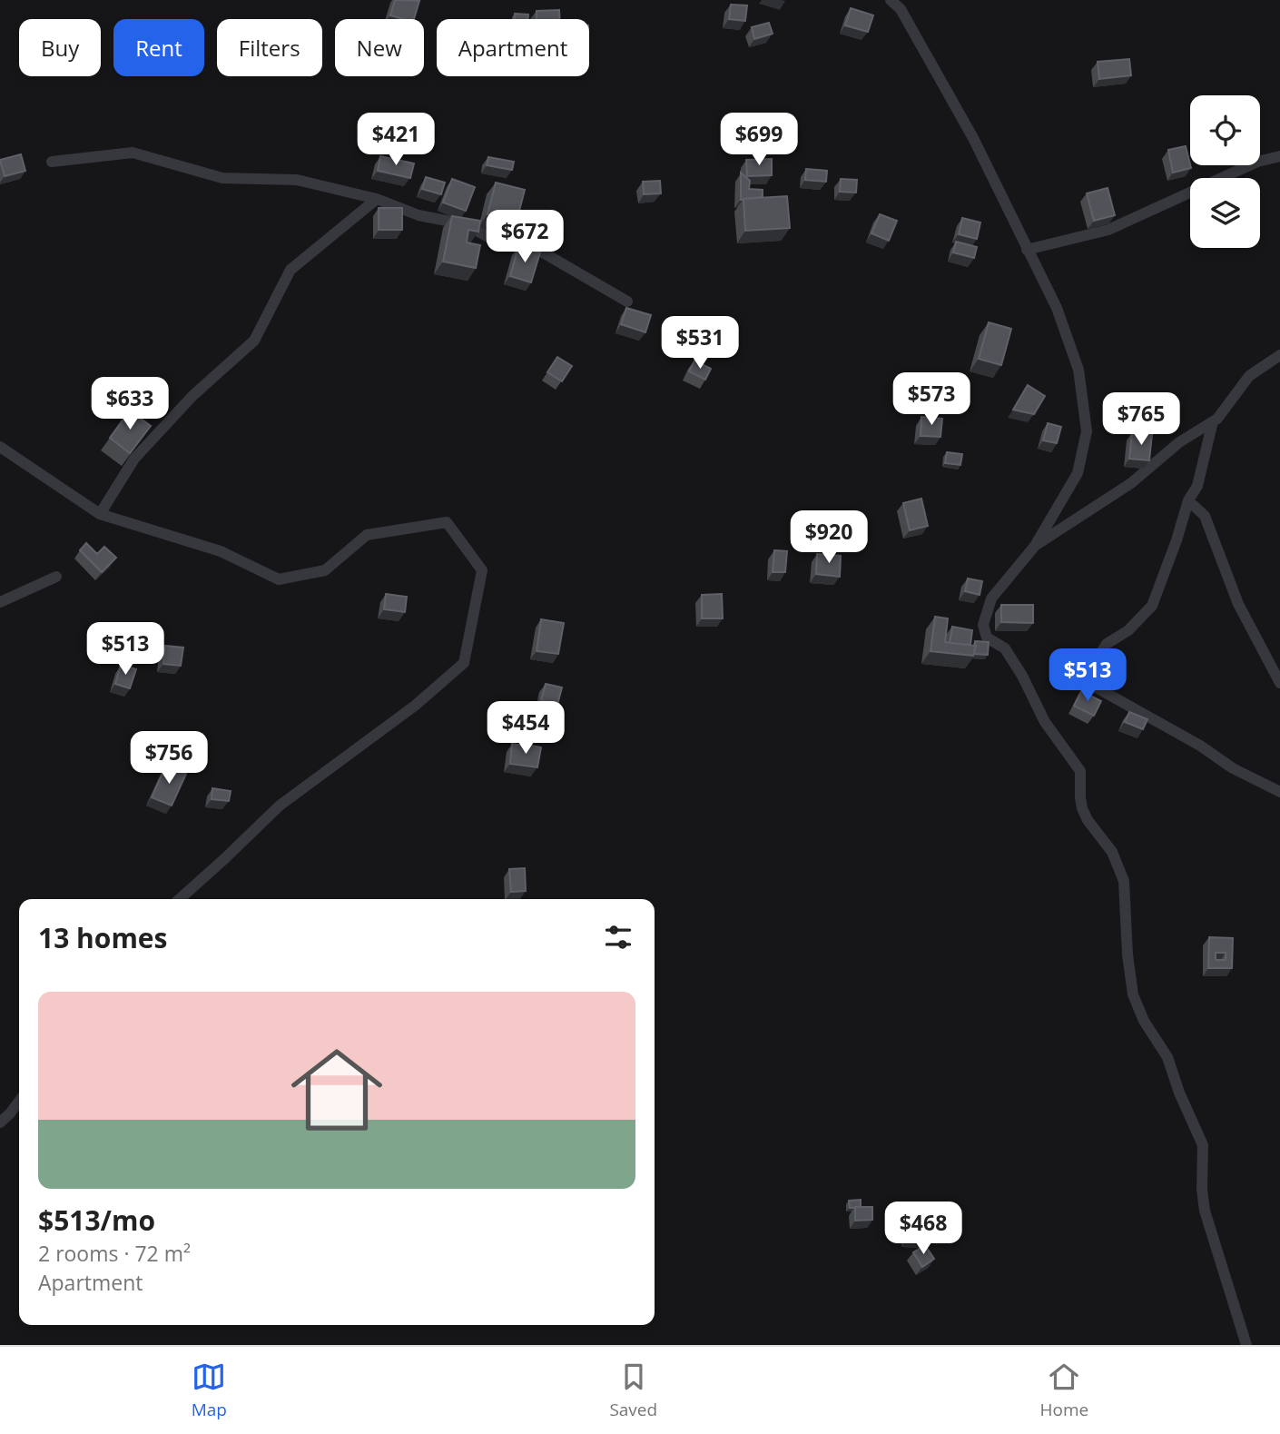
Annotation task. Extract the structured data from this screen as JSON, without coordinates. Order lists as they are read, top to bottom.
{
  "page": {
    "chip": [
      "Buy",
      "Rent",
      "Filters",
      "New",
      "Apartment"
    ],
    "price": [
      "$421",
      "$699",
      "$672",
      "$531",
      "$573",
      "$633",
      "$765",
      "$920",
      "$513",
      "$513",
      "$454",
      "$756",
      "$468"
    ],
    "heading": "13 homes",
    "list": [
      {
        "name": "$513/mo",
        "note": "2 rooms · 72 m² · Apartment"
      }
    ],
    "tabs": ["Map", "Saved", "Home"]
  }
}
